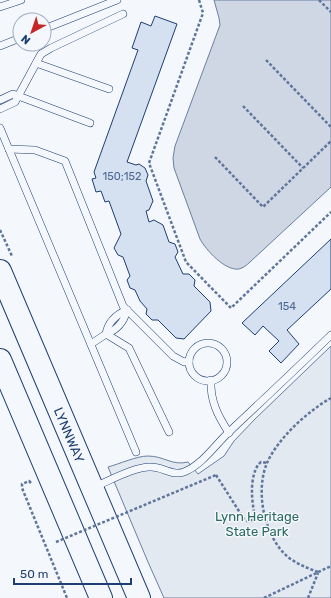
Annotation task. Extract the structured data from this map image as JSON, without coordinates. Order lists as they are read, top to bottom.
{
  "streets": {
    "highway": ["LYNNWAY"]
  },
  "parks": ["Lynn Heritage State Park"],
  "house_numbers": ["150;152", "154"],
  "scale_bar": "50 m",
  "north": "bottom left"
}
